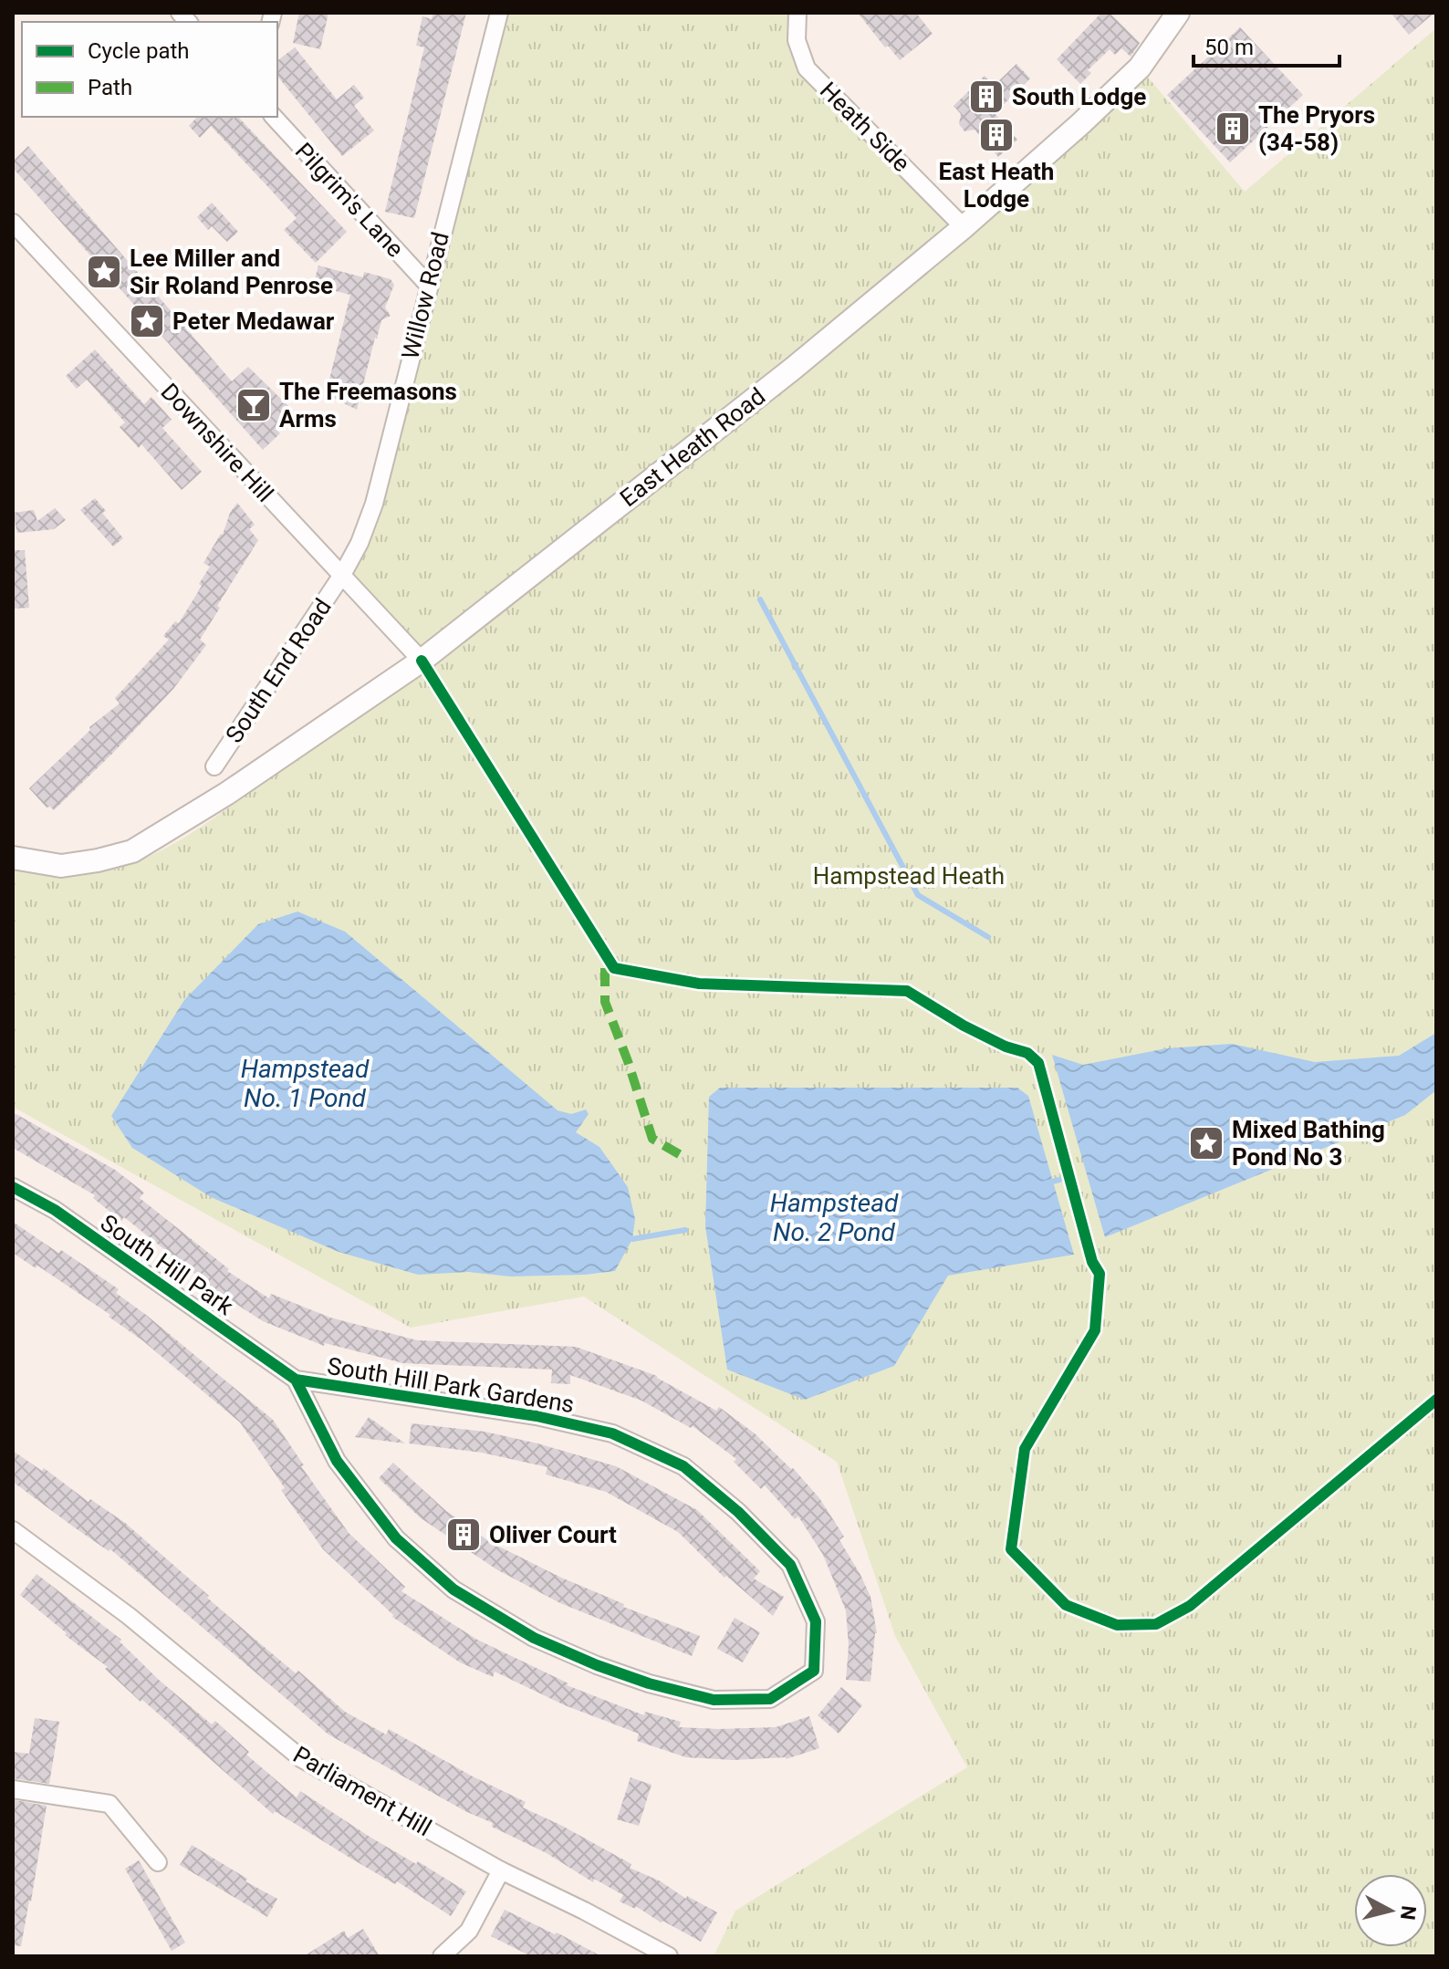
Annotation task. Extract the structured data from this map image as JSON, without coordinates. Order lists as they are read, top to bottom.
{
  "streets": {
    "street": [
      "Heath Side",
      "Pilgrim's Lane",
      "Willow Road",
      "Downshire Hill",
      "East Heath Road",
      "South End Road",
      "South Hill Park",
      "South Hill Park Gardens",
      "Parliament Hill"
    ]
  },
  "crossings": [
    ["Heath Side", "East Heath Road"],
    ["Pilgrim's Lane", "Willow Road"],
    ["Willow Road", "Downshire Hill"],
    ["Willow Road", "South End Road"],
    ["Downshire Hill", "East Heath Road"],
    ["Downshire Hill", "South End Road"],
    ["South Hill Park", "South Hill Park Gardens"]
  ],
  "water": ["Hampstead No. 1 Pond", "Hampstead No. 2 Pond"],
  "parks": ["Hampstead Heath"],
  "places": {
    "building": [
      "South Lodge",
      "The Pryors (34-58)",
      "East Heath Lodge",
      "Oliver Court"
    ],
    "place": ["Lee Miller and Sir Roland Penrose", "Peter Medawar", "Mixed Bathing Pond No 3"],
    "bar": ["The Freemasons Arms"]
  },
  "legend": ["Cycle path", "Path"],
  "scale_bar": "50 m",
  "north": "right"
}
